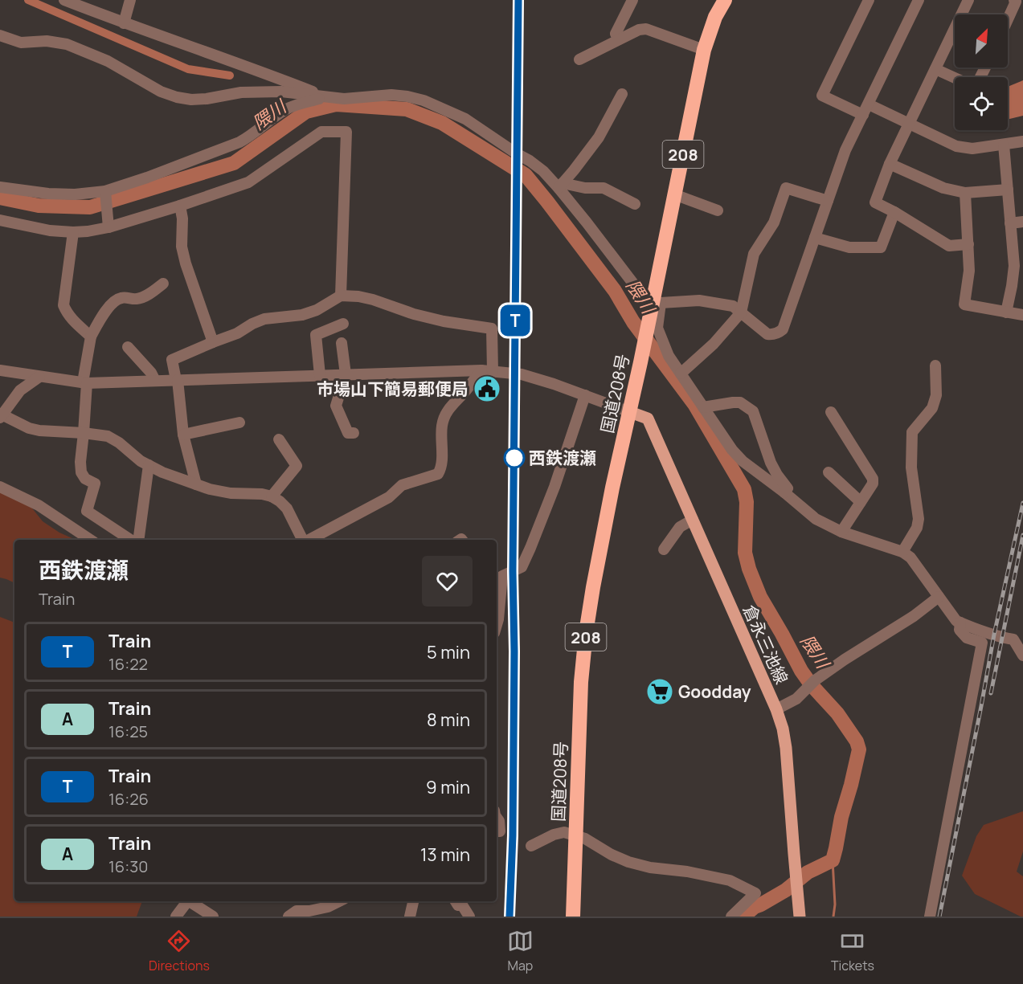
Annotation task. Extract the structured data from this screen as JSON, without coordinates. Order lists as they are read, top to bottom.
{
  "streets": {
    "highway": ["208", "国道208号"],
    "main road": ["倉永三池線"]
  },
  "crossings": [
    ["国道208号", "倉永三池線"]
  ],
  "water": ["隈川"],
  "places": {
    "public building": ["市場山下簡易郵便局"],
    "other": ["西鉄渡瀬"],
    "supermarket": ["Goodday"]
  },
  "north": "top right",
  "page": {
    "on_map": "T",
    "heading": ["西鉄渡瀬", "Train"],
    "list": [
      {
        "mark": "T",
        "name": "Train",
        "note": "16:22",
        "value": "5 min"
      },
      {
        "mark": "A",
        "name": "Train",
        "note": "16:25",
        "value": "8 min"
      },
      {
        "mark": "T",
        "name": "Train",
        "note": "16:26",
        "value": "9 min"
      },
      {
        "mark": "A",
        "name": "Train",
        "note": "16:30",
        "value": "13 min"
      }
    ],
    "tabs": ["Directions", "Map", "Tickets"]
  }
}
